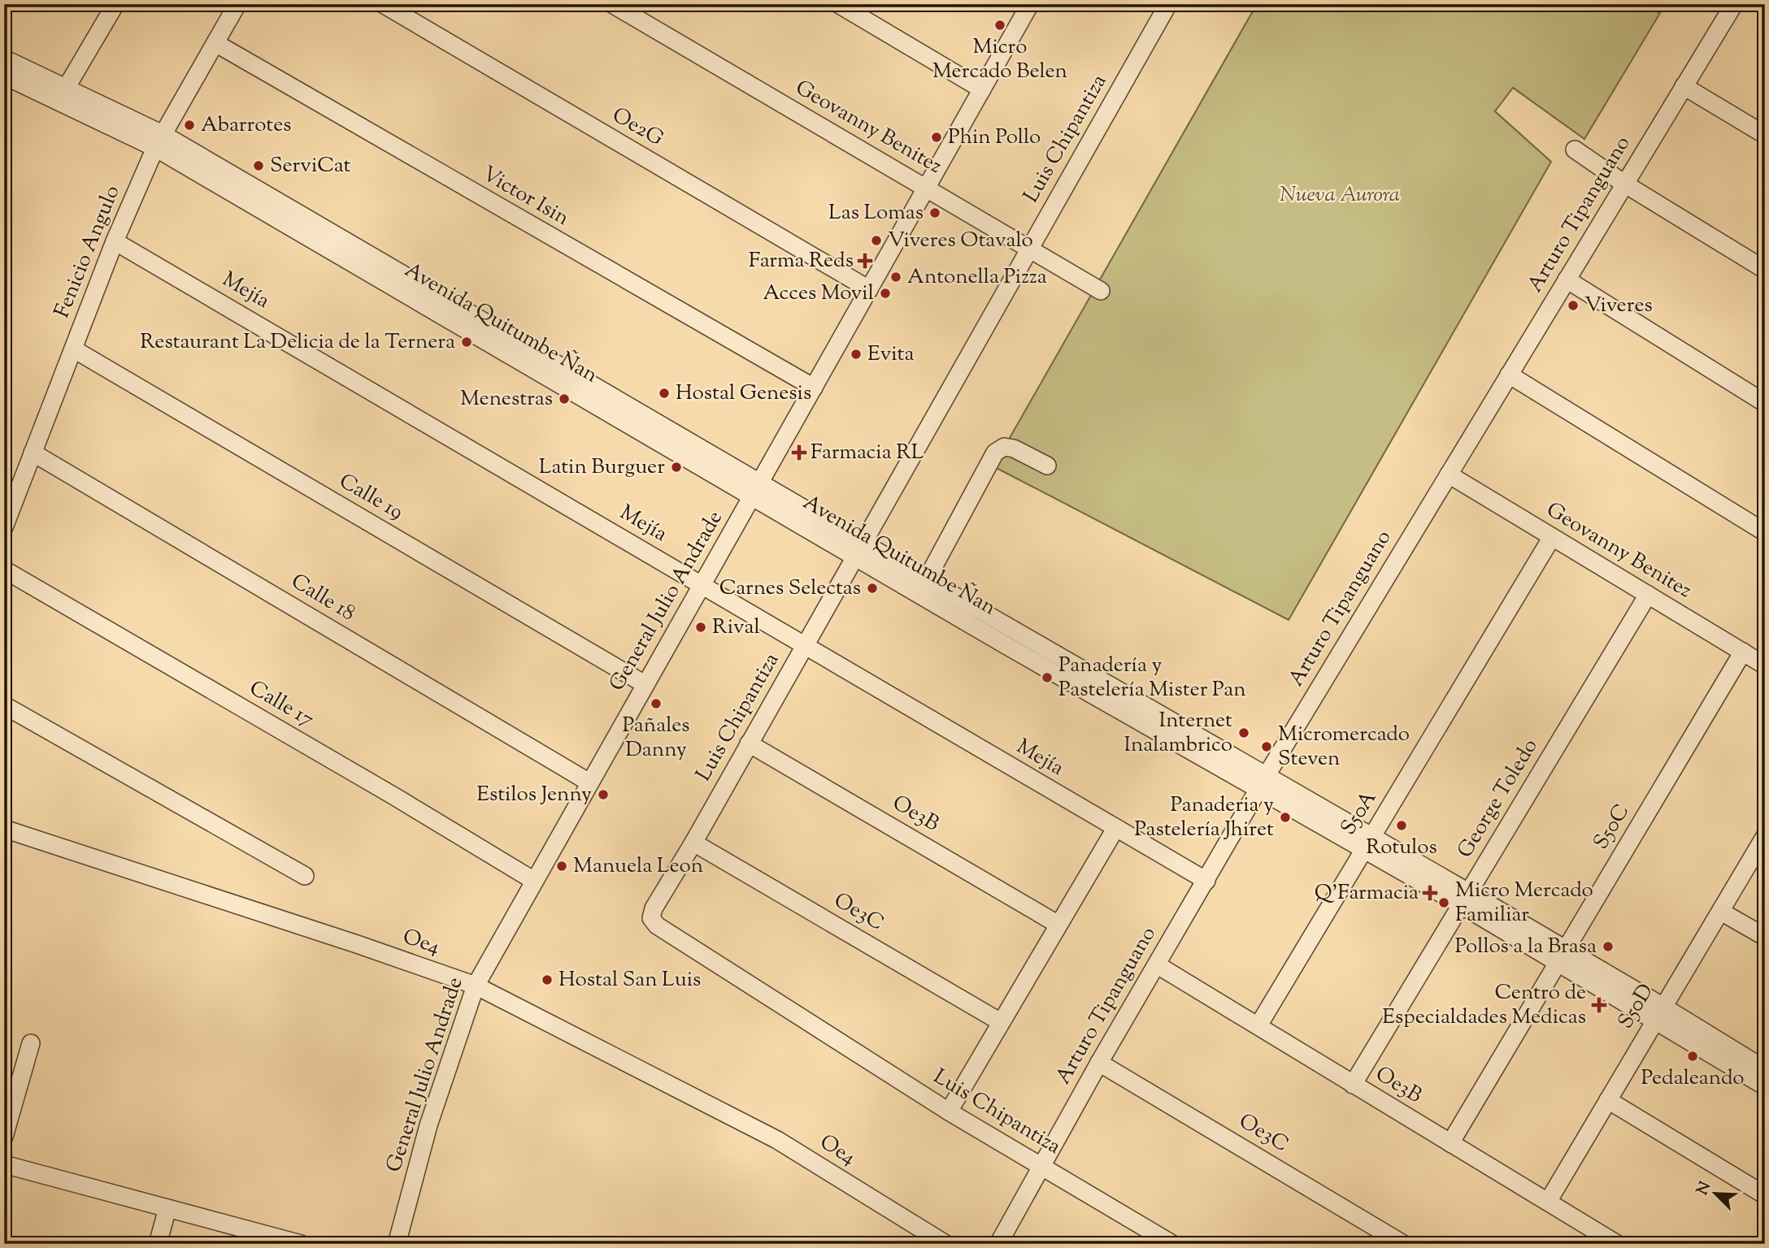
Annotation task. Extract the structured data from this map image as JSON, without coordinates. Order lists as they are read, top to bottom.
{
  "streets": {
    "street": [
      "Oe2G",
      "Geovanny Benitez",
      "Luis Chipantiza",
      "Victor Isin",
      "Arturo Tipanguano",
      "Fenicio Angulo",
      "Mejía",
      "Avenida Quitumbe Ñan",
      "Calle 19",
      "Calle 18",
      "General Julio Andrade",
      "Calle 17",
      "George Toledo",
      "S50A",
      "Oe3B",
      "S50C",
      "Oe3C",
      "Oe4",
      "S50D"
    ]
  },
  "crossings": [
    ["Oe2G", "General Julio Andrade"],
    ["Geovanny Benitez", "Luis Chipantiza"],
    ["Geovanny Benitez", "Arturo Tipanguano"],
    ["Geovanny Benitez", "General Julio Andrade"],
    ["Geovanny Benitez", "George Toledo"],
    ["Geovanny Benitez", "S50A"],
    ["Geovanny Benitez", "S50C"],
    ["Luis Chipantiza", "Arturo Tipanguano"],
    ["Luis Chipantiza", "Mejía"],
    ["Luis Chipantiza", "Avenida Quitumbe Ñan"],
    ["Luis Chipantiza", "Oe3B"],
    ["Luis Chipantiza", "Oe3C"],
    ["Victor Isin", "Fenicio Angulo"],
    ["Victor Isin", "General Julio Andrade"],
    ["Arturo Tipanguano", "Mejía"],
    ["Arturo Tipanguano", "Avenida Quitumbe Ñan"],
    ["Arturo Tipanguano", "Oe3B"],
    ["Arturo Tipanguano", "Oe3C"],
    ["Fenicio Angulo", "Mejía"],
    ["Fenicio Angulo", "Avenida Quitumbe Ñan"],
    ["Fenicio Angulo", "Calle 19"],
    ["Fenicio Angulo", "Calle 18"],
    ["Mejía", "General Julio Andrade"],
    ["Avenida Quitumbe Ñan", "General Julio Andrade"],
    ["Avenida Quitumbe Ñan", "George Toledo"],
    ["Avenida Quitumbe Ñan", "S50A"],
    ["Avenida Quitumbe Ñan", "S50C"],
    ["Avenida Quitumbe Ñan", "S50D"],
    ["Calle 19", "General Julio Andrade"],
    ["Calle 18", "General Julio Andrade"],
    ["General Julio Andrade", "Calle 17"],
    ["General Julio Andrade", "Oe4"],
    ["George Toledo", "Oe3B"],
    ["S50A", "Oe3B"],
    ["Oe3B", "S50C"],
    ["Oe3B", "S50D"]
  ],
  "parks": ["Nueva Aurora"],
  "places": {
    "other": [
      "Micro Mercado Belen",
      "Abarrotes",
      "Phin Pollo",
      "ServiCat",
      "Las Lomas",
      "Viveres Otavalo",
      "Antonella Pizza",
      "Acces Movil",
      "Viveres",
      "Restaurant La Delicia de la Ternera",
      "Evita",
      "Hostal Genesis",
      "Menestras",
      "Latin Burguer",
      "Carnes Selectas",
      "Rival",
      "Panadería y Pastelería Mister Pan",
      "Pañales Danny",
      "Internet Inalambrico",
      "Micromercado Steven",
      "Estilos Jenny",
      "Panaderia y Pastelería Jhiret",
      "Rotulos",
      "Manuela Leon",
      "Micro Mercado Familiar",
      "Pollos a la Brasa",
      "Hostal San Luis",
      "Pedaleando"
    ],
    "health": [
      "Farma Reds",
      "Farmacia RL",
      "Q'Farmacia",
      "Centro de Especialdades Medicas"
    ]
  },
  "north": "top left"
}
